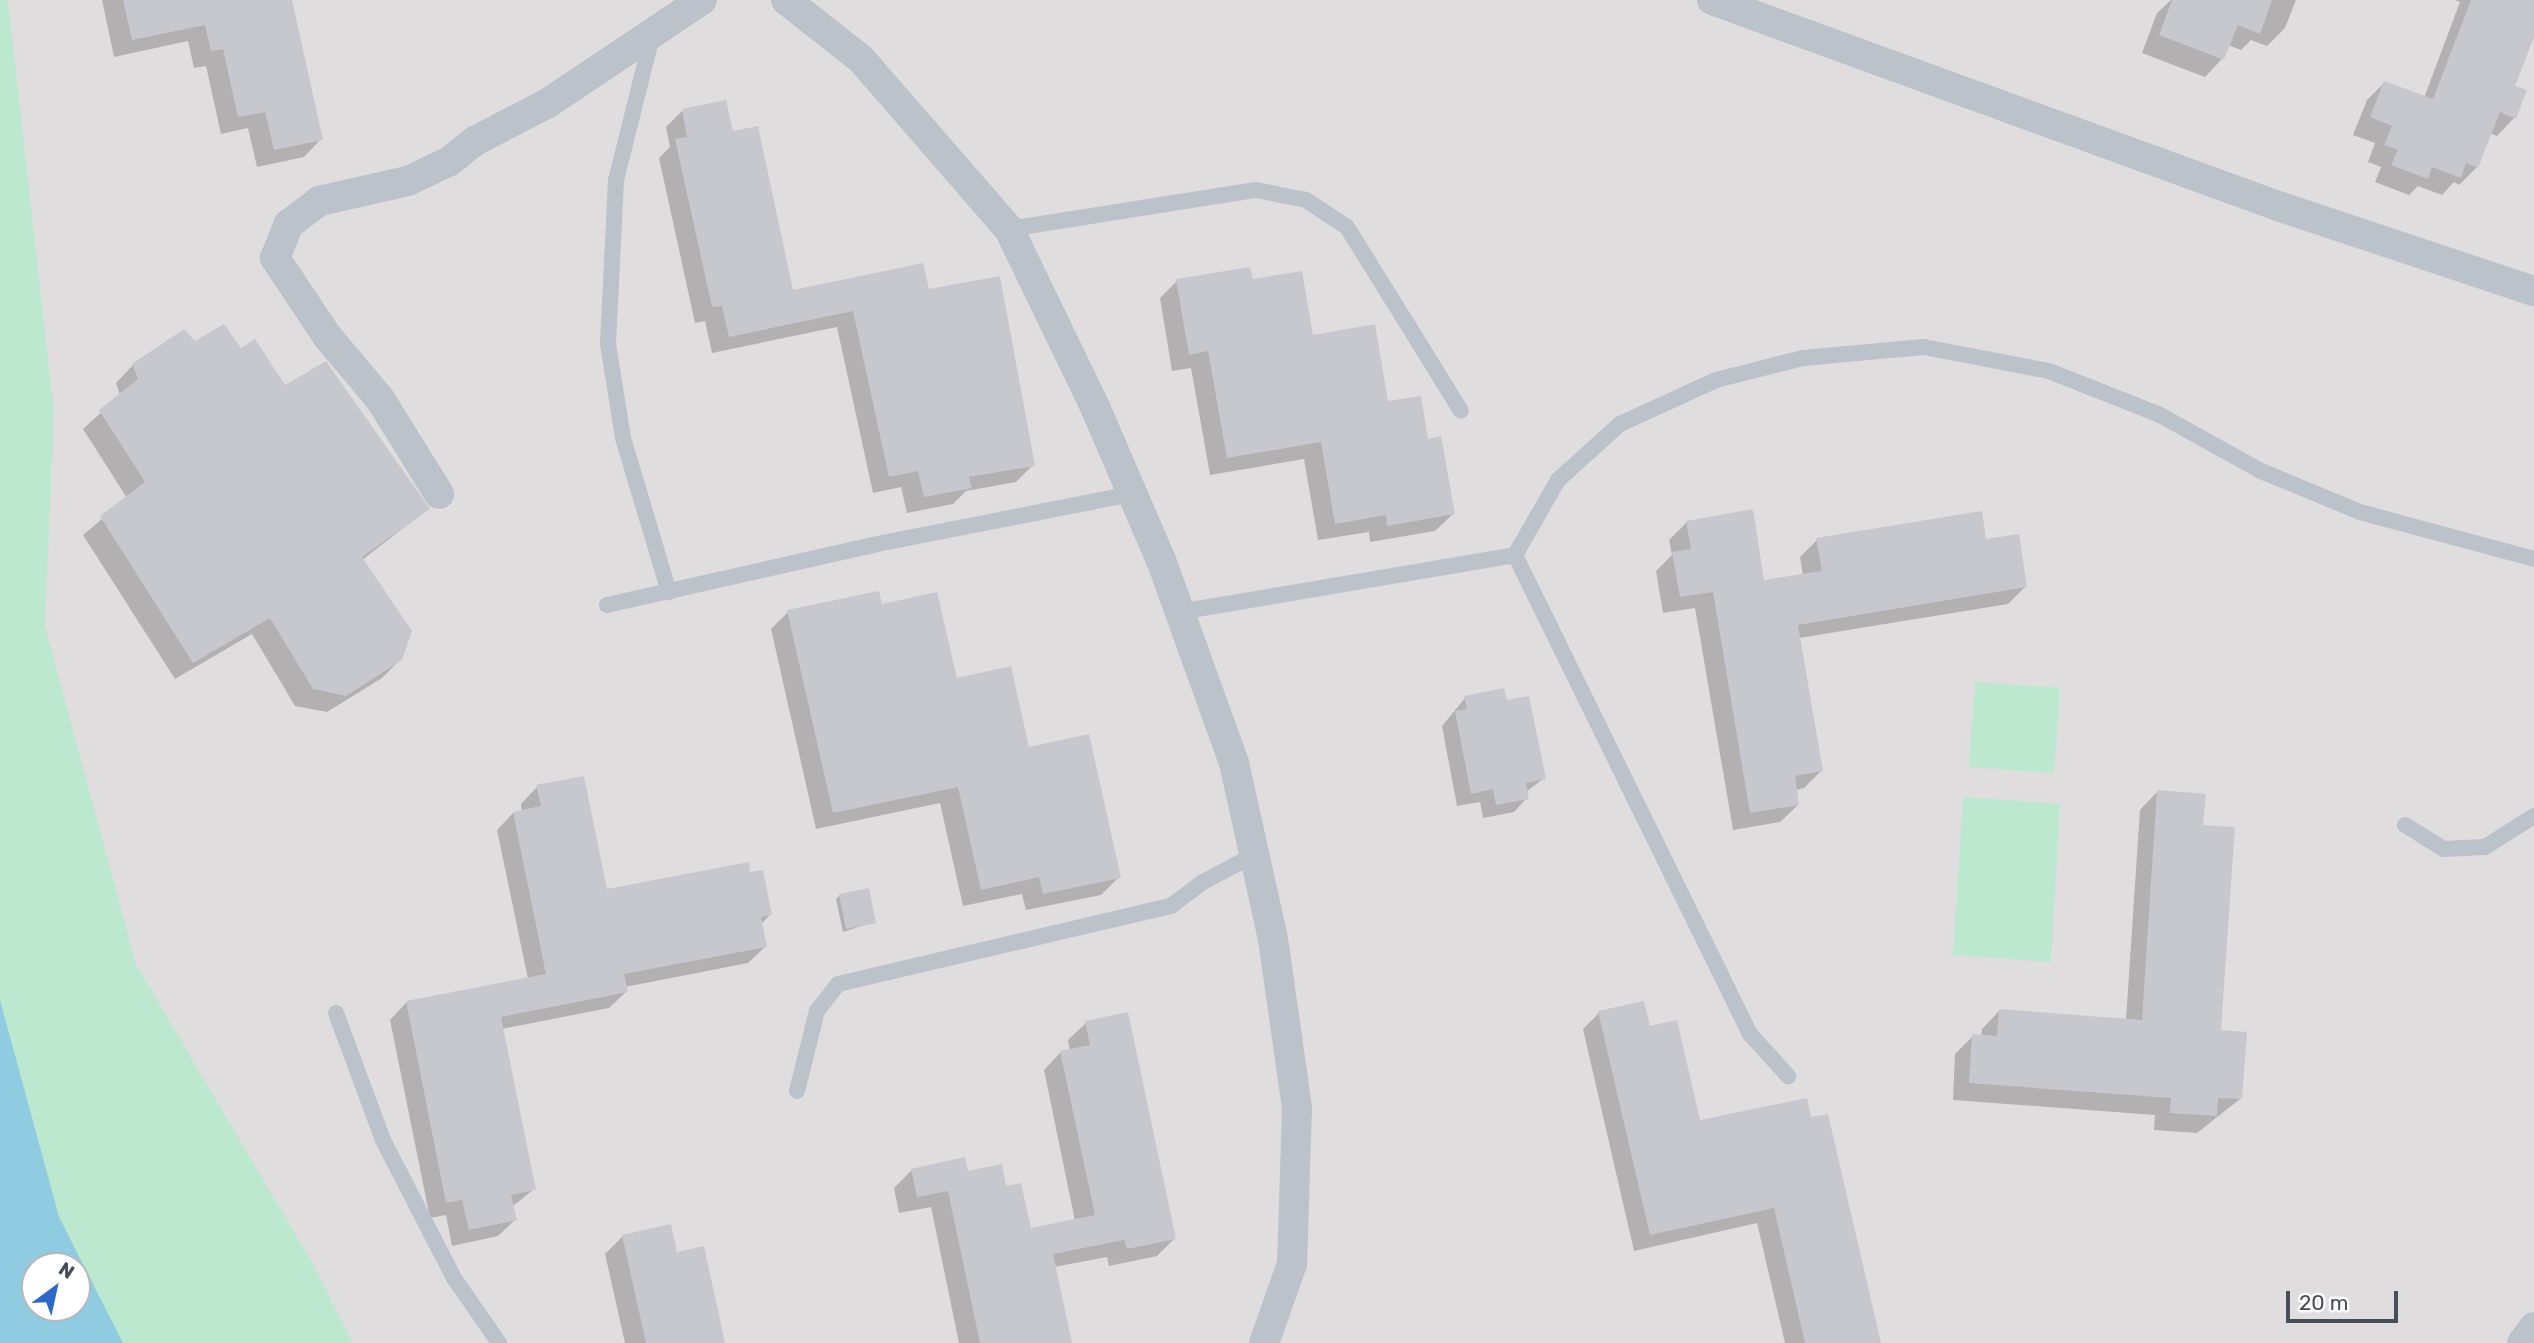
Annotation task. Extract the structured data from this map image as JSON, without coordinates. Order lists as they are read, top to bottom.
{
  "scale_bar": "20 m",
  "north": "top right"
}
